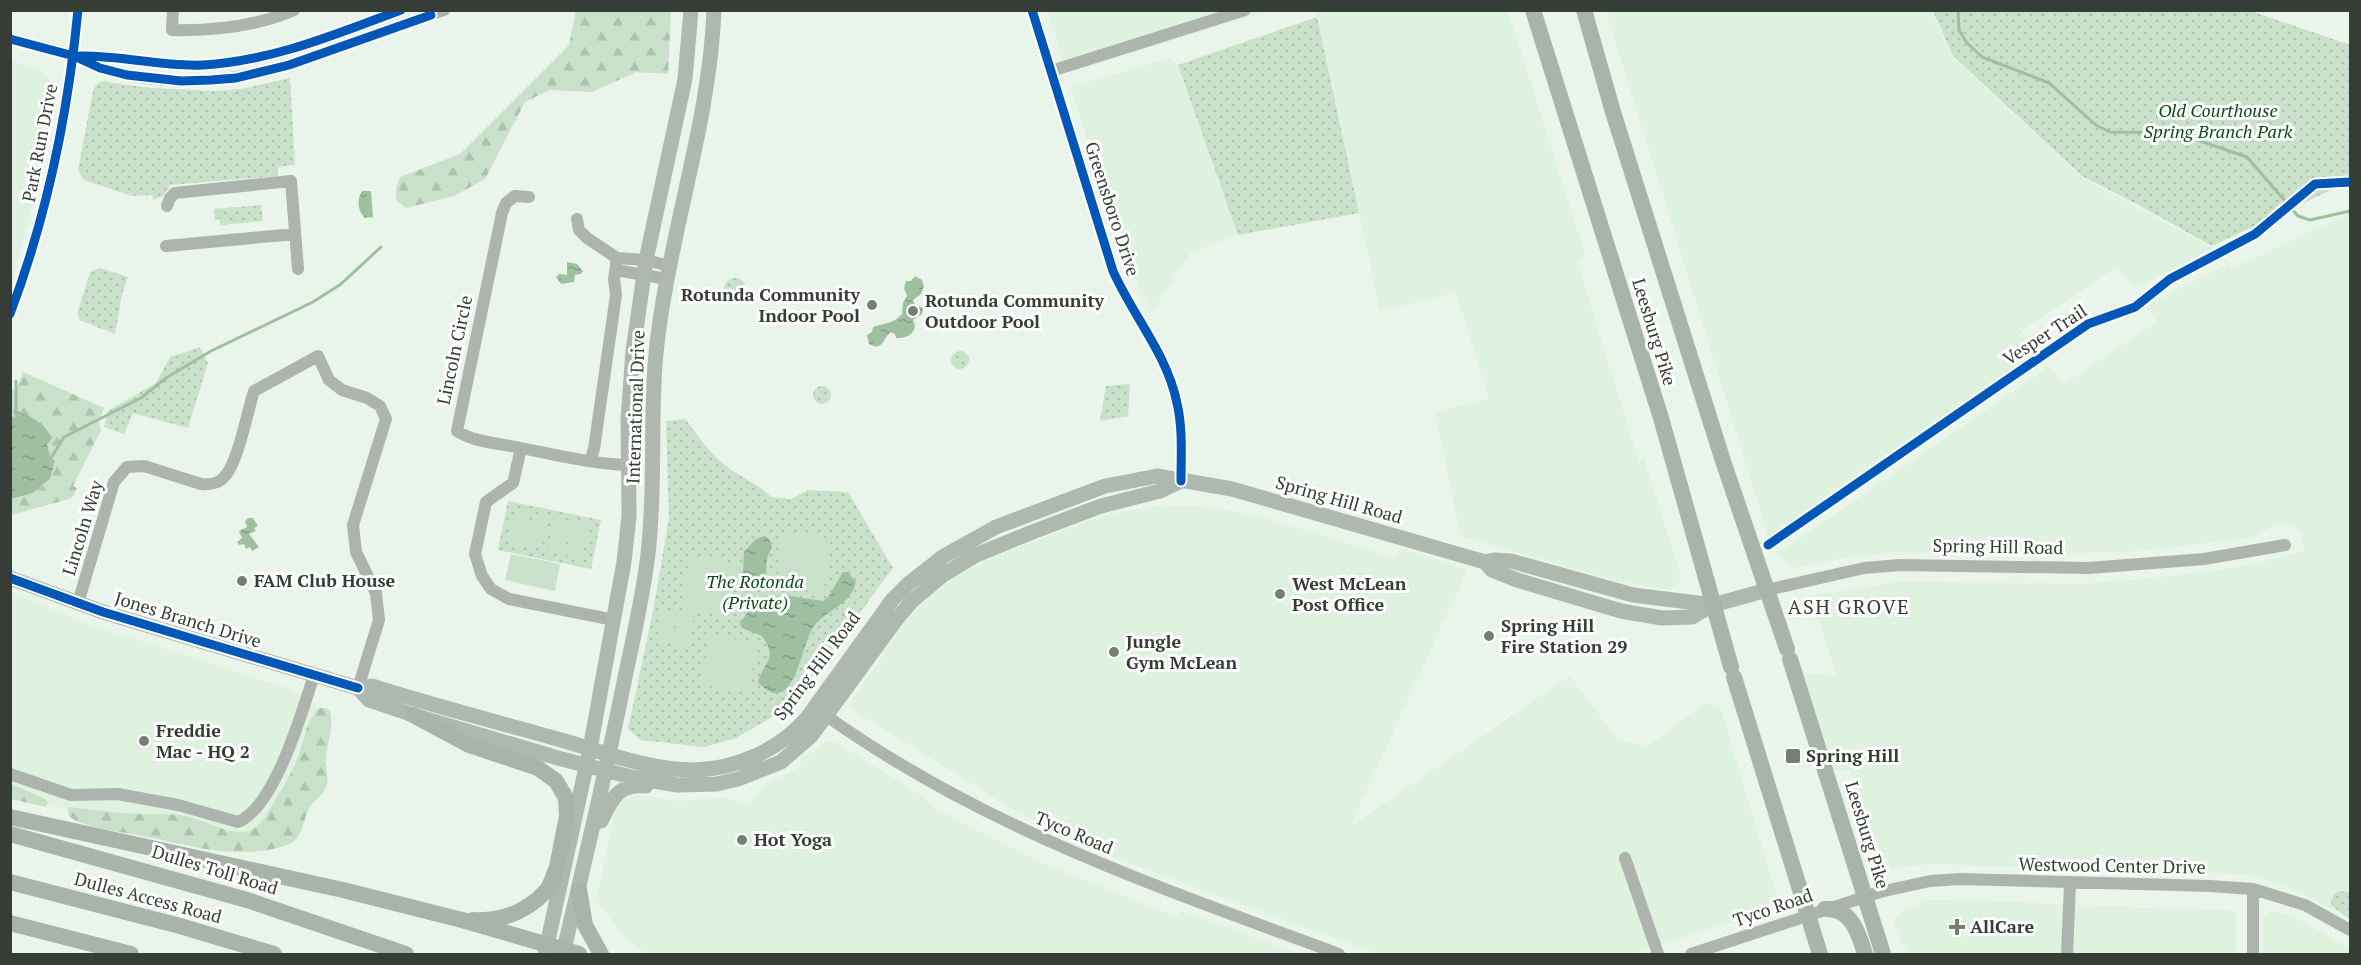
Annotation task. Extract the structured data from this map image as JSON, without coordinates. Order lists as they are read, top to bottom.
{
  "streets": {
    "highway": ["Leesburg Pike", "Dulles Toll Road", "Dulles Access Road"],
    "main road": ["International Drive", "Spring Hill Road", "Jones Branch Drive"],
    "street": [
      "Park Run Drive",
      "Greensboro Drive",
      "Lincoln Circle",
      "Lincoln Way",
      "Tyco Road",
      "Westwood Center Drive"
    ],
    "cycle path": ["Vesper Trail"]
  },
  "crossings": [
    ["Greensboro Drive", "Spring Hill Road"],
    ["Leesburg Pike", "Spring Hill Road"],
    ["Leesburg Pike", "Tyco Road"],
    ["Leesburg Pike", "Westwood Center Drive"],
    ["Lincoln Circle", "International Drive"],
    ["International Drive", "Spring Hill Road"],
    ["International Drive", "Jones Branch Drive"],
    ["Spring Hill Road", "Jones Branch Drive"],
    ["Spring Hill Road", "Tyco Road"],
    ["Lincoln Way", "Jones Branch Drive"],
    ["Tyco Road", "Westwood Center Drive"]
  ],
  "districts": ["ASH GROVE"],
  "parks": ["Old Courthouse Spring Branch Park", "The Rotonda (Private)"],
  "places": {
    "other": [
      "Rotunda Community Indoor Pool",
      "Rotunda Community Outdoor Pool",
      "FAM Club House",
      "West McLean Post Office",
      "Spring Hill Fire Station 29",
      "Jungle Gym McLean",
      "Freddie Mac - HQ 2",
      "Hot Yoga"
    ],
    "transit": ["Spring Hill"],
    "health": ["AllCare"]
  }
}
